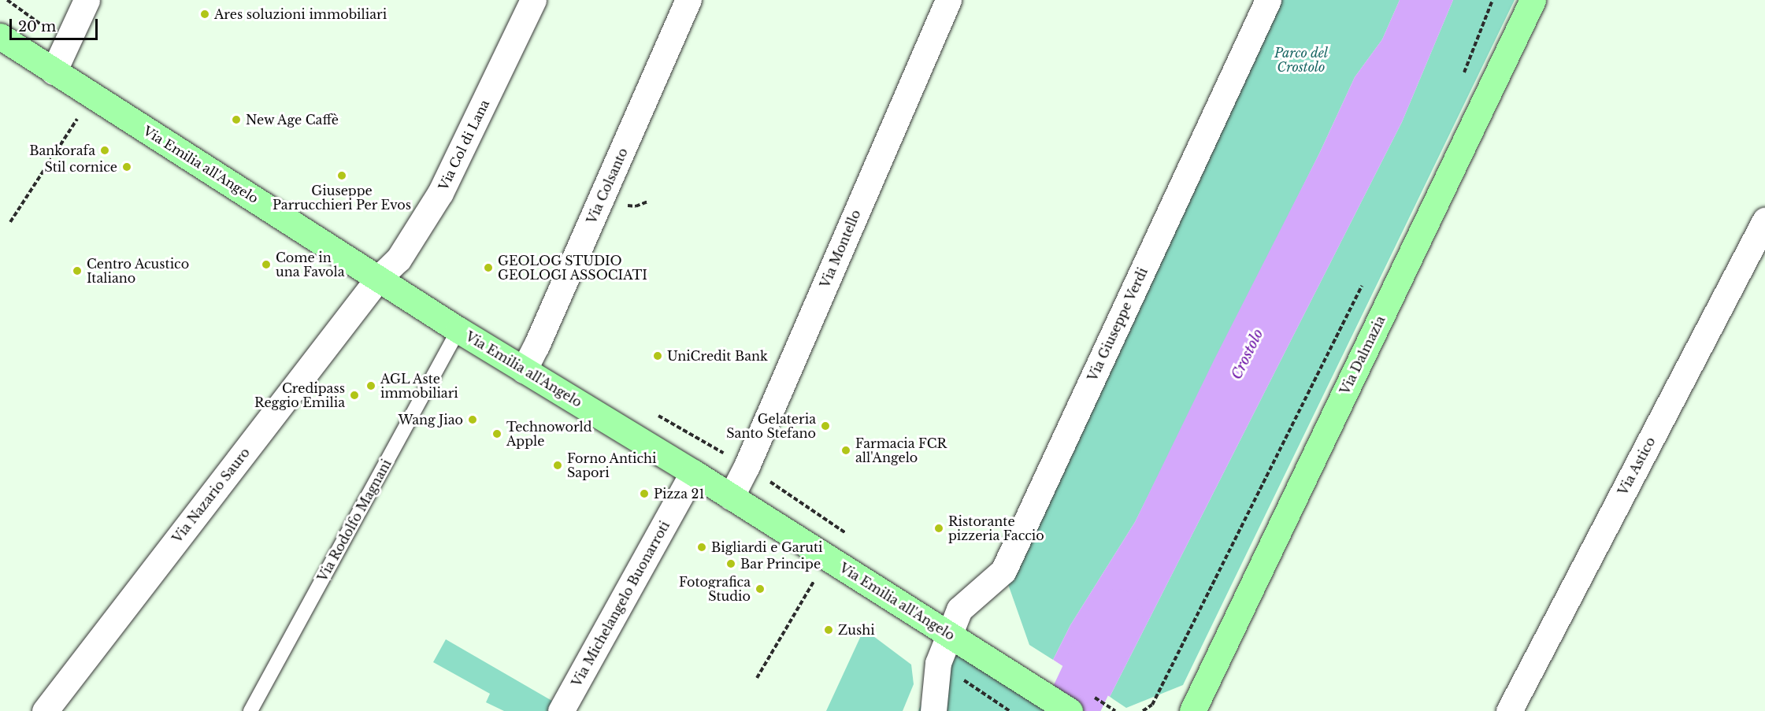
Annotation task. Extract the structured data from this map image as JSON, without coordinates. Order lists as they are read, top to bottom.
{
  "streets": {
    "main road": ["Via Emilia all'Angelo", "Via Dalmazia"],
    "street": [
      "Via Col di Lana",
      "Via Colsanto",
      "Via Montello",
      "Via Giuseppe Verdi",
      "Via Astico",
      "Via Nazario Sauro",
      "Via Michelangelo Buonarroti"
    ],
    "lane": ["Via Rodolfo Magnani"]
  },
  "crossings": [
    ["Via Col di Lana", "Via Emilia all'Angelo"],
    ["Via Col di Lana", "Via Nazario Sauro"],
    ["Via Emilia all'Angelo", "Via Colsanto"],
    ["Via Emilia all'Angelo", "Via Montello"],
    ["Via Emilia all'Angelo", "Via Giuseppe Verdi"],
    ["Via Emilia all'Angelo", "Via Nazario Sauro"],
    ["Via Emilia all'Angelo", "Via Rodolfo Magnani"],
    ["Via Emilia all'Angelo", "Via Michelangelo Buonarroti"]
  ],
  "water": ["Crostolo"],
  "parks": ["Parco del Crostolo"],
  "places": [
    "Ares soluzioni immobiliari",
    "New Age Caffè",
    "Bankorafa",
    "Stil cornice",
    "Giuseppe Parrucchieri Per Evos",
    "Come in una Favola",
    "GEOLOG STUDIO GEOLOGI ASSOCIATI",
    "Centro Acustico Italiano",
    "UniCredit Bank",
    "AGL Aste immobiliari",
    "Credipass Reggio Emilia",
    "Wang Jiao",
    "Gelateria Santo Stefano",
    "Technoworld Apple",
    "Farmacia FCR all'Angelo",
    "Forno Antichi Sapori",
    "Pizza 21",
    "Ristorante pizzeria Faccio",
    "Bigliardi e Garuti",
    "Bar Principe",
    "Fotografica Studio",
    "Zushi"
  ],
  "scale_bar": "20 m"
}
